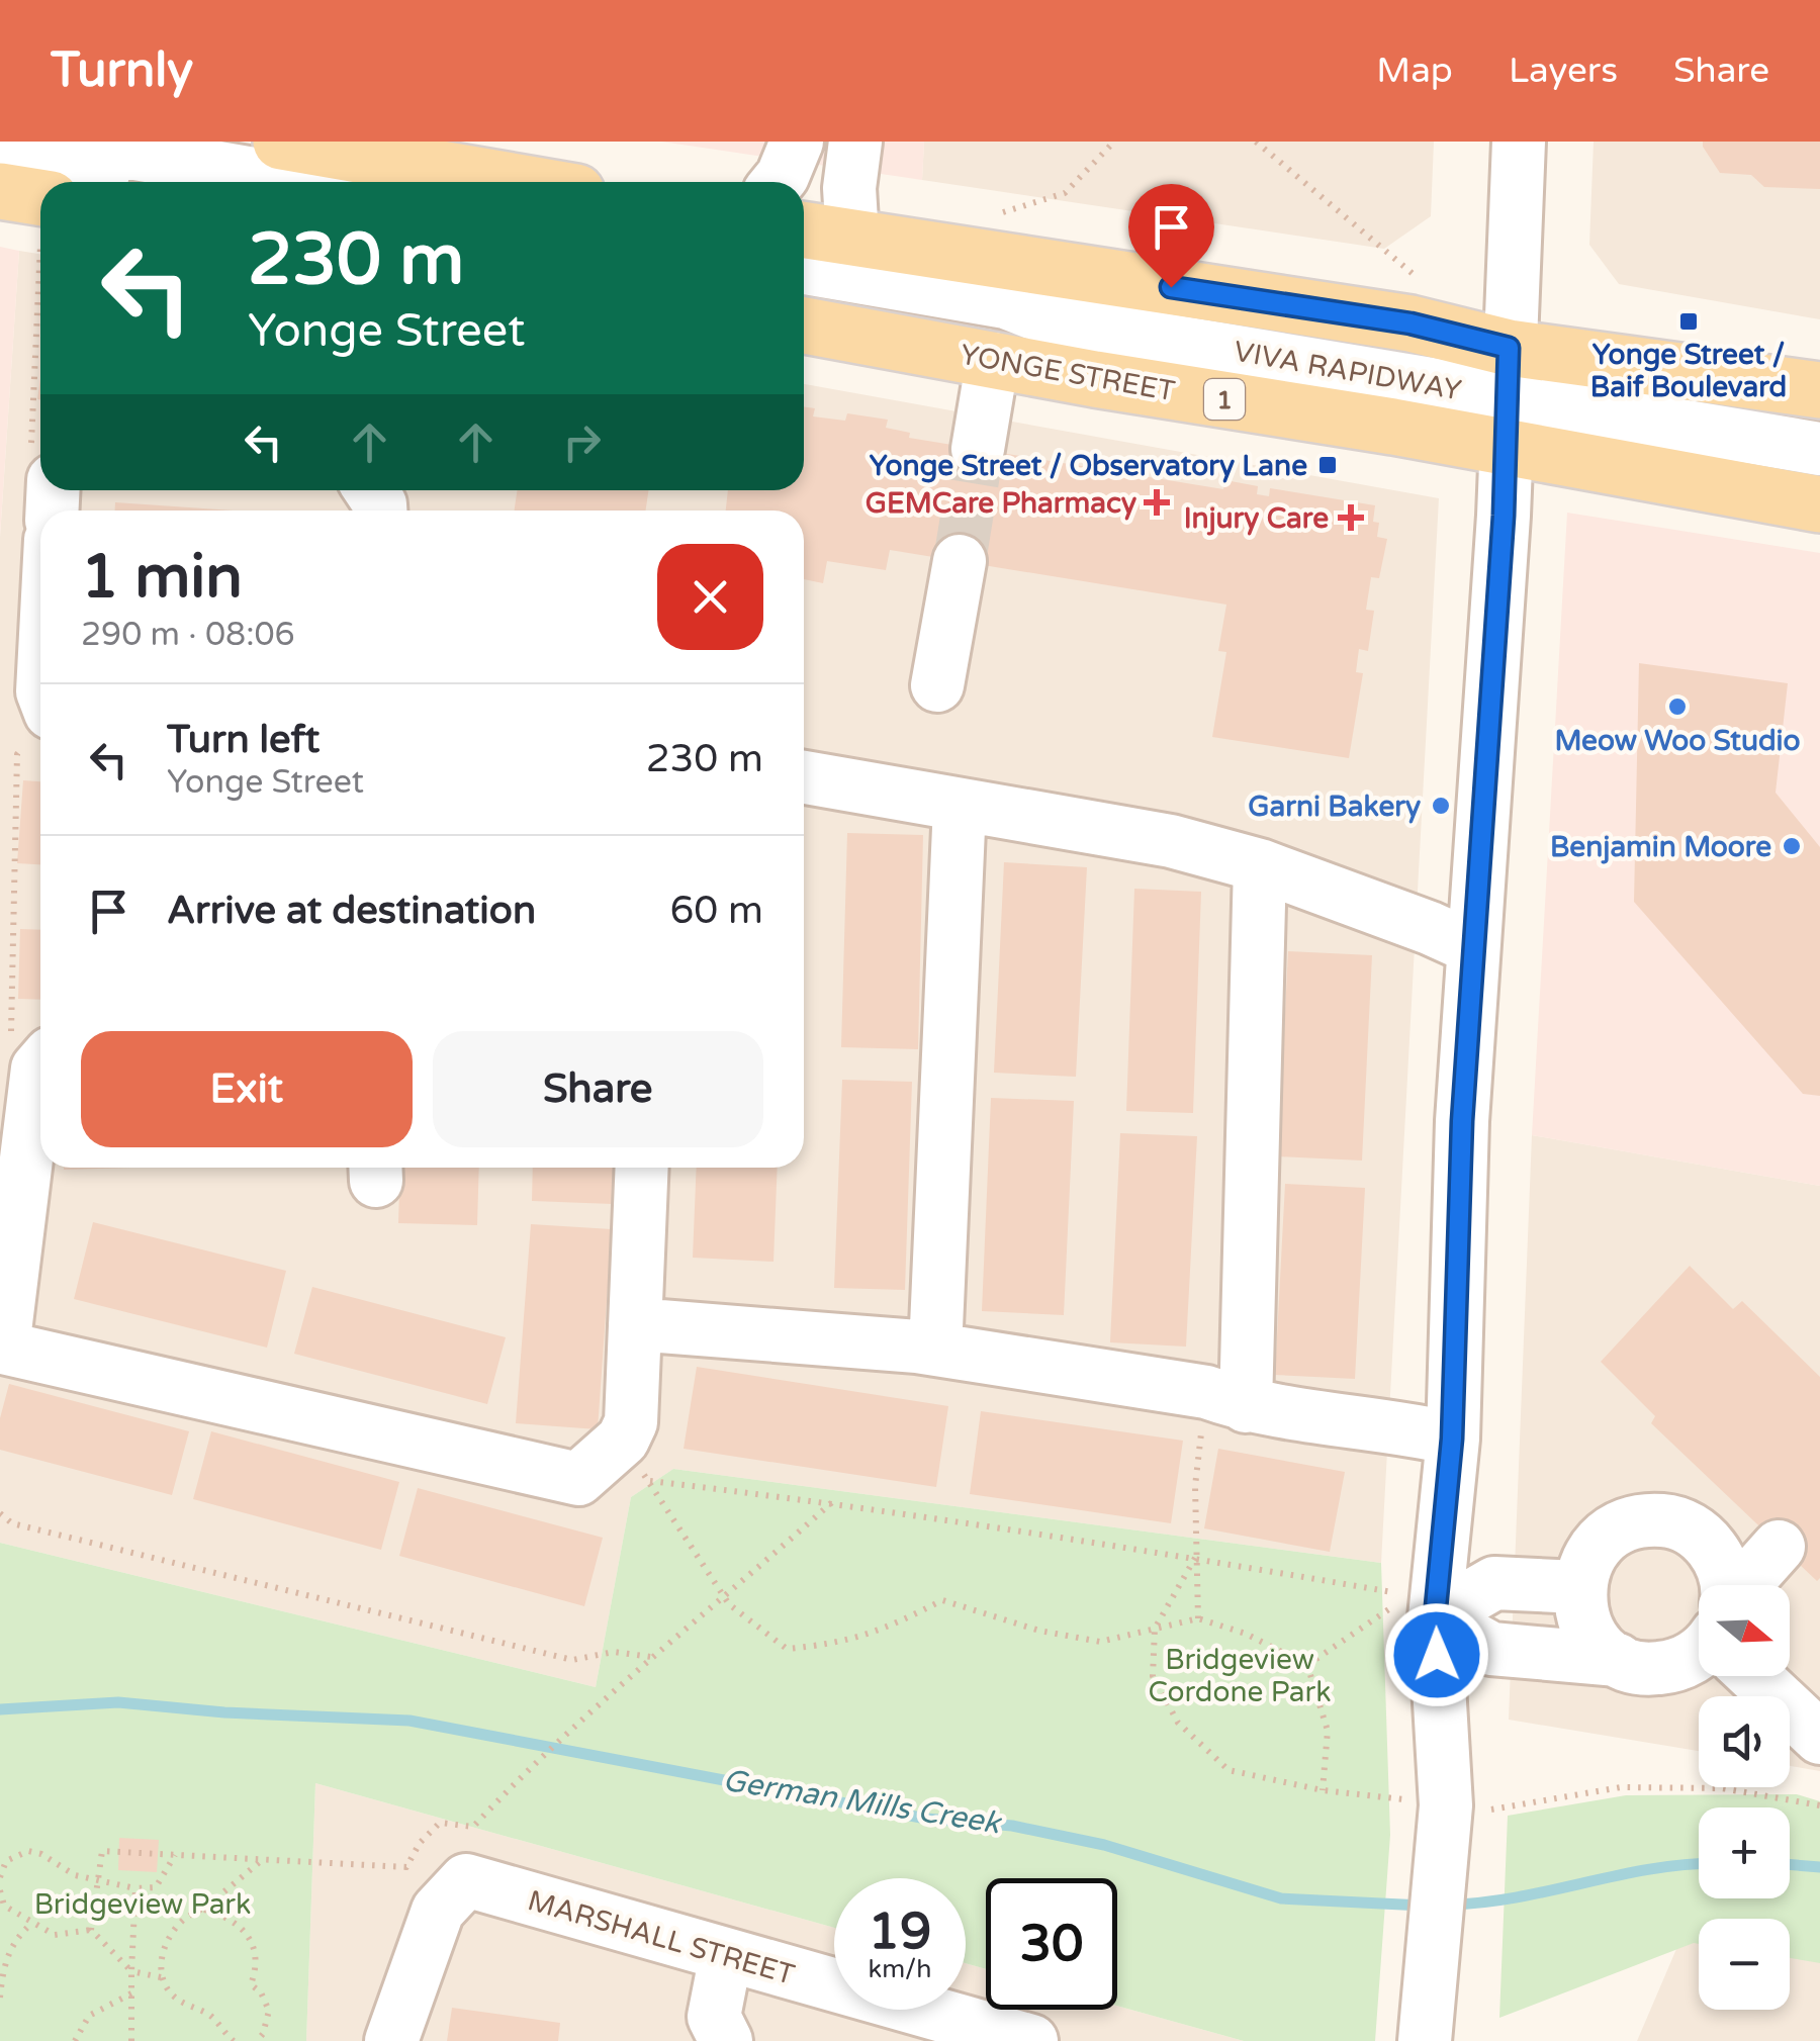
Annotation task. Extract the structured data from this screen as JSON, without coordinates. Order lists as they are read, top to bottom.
{
  "streets": {
    "main road": ["YONGE STREET", "1"],
    "street": ["VIVA RAPIDWAY", "MARSHALL STREET"]
  },
  "crossings": [
    ["VIVA RAPIDWAY", "YONGE STREET"]
  ],
  "water": ["German Mills Creek"],
  "parks": ["Bridgeview Cordone Park", "Bridgeview Park"],
  "places": {
    "transit": ["Yonge Street / Baif Boulevard", "Yonge Street / Observatory Lane"],
    "health": ["GEMCare Pharmacy", "Injury Care"],
    "other": ["Meow Woo Studio", "Garni Bakery", "Benjamin Moore"]
  },
  "north": "right",
  "page": {
    "header": "Turnly",
    "nav": ["Map", "Layers", "Share"],
    "turn": ["230 m", "Yonge Street"],
    "heading": ["1 min", "290 m · 08:06"],
    "list": [
      {
        "name": "Turn left",
        "note": "Yonge Street",
        "value": "230 m"
      },
      {
        "name": "Arrive at destination",
        "value": "60 m"
      }
    ],
    "buttons": ["Exit", "Share"],
    "map_buttons": ["+", "−"],
    "speed": "19 km/h",
    "limit": "30"
  }
}
